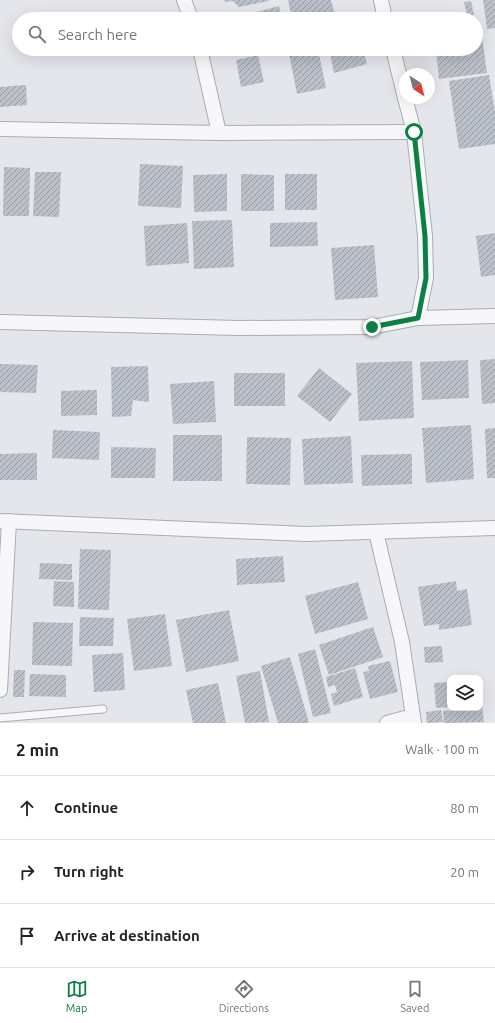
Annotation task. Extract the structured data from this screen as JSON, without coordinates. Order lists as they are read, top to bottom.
{
  "north": "bottom right",
  "page": {
    "search": "Search here",
    "heading": ["2 min", "Walk · 100 m"],
    "list": [
      ["Continue", "80 m"],
      ["Turn right", "20 m"],
      "Arrive at destination"
    ],
    "nav": ["Map", "Directions", "Saved"]
  }
}
